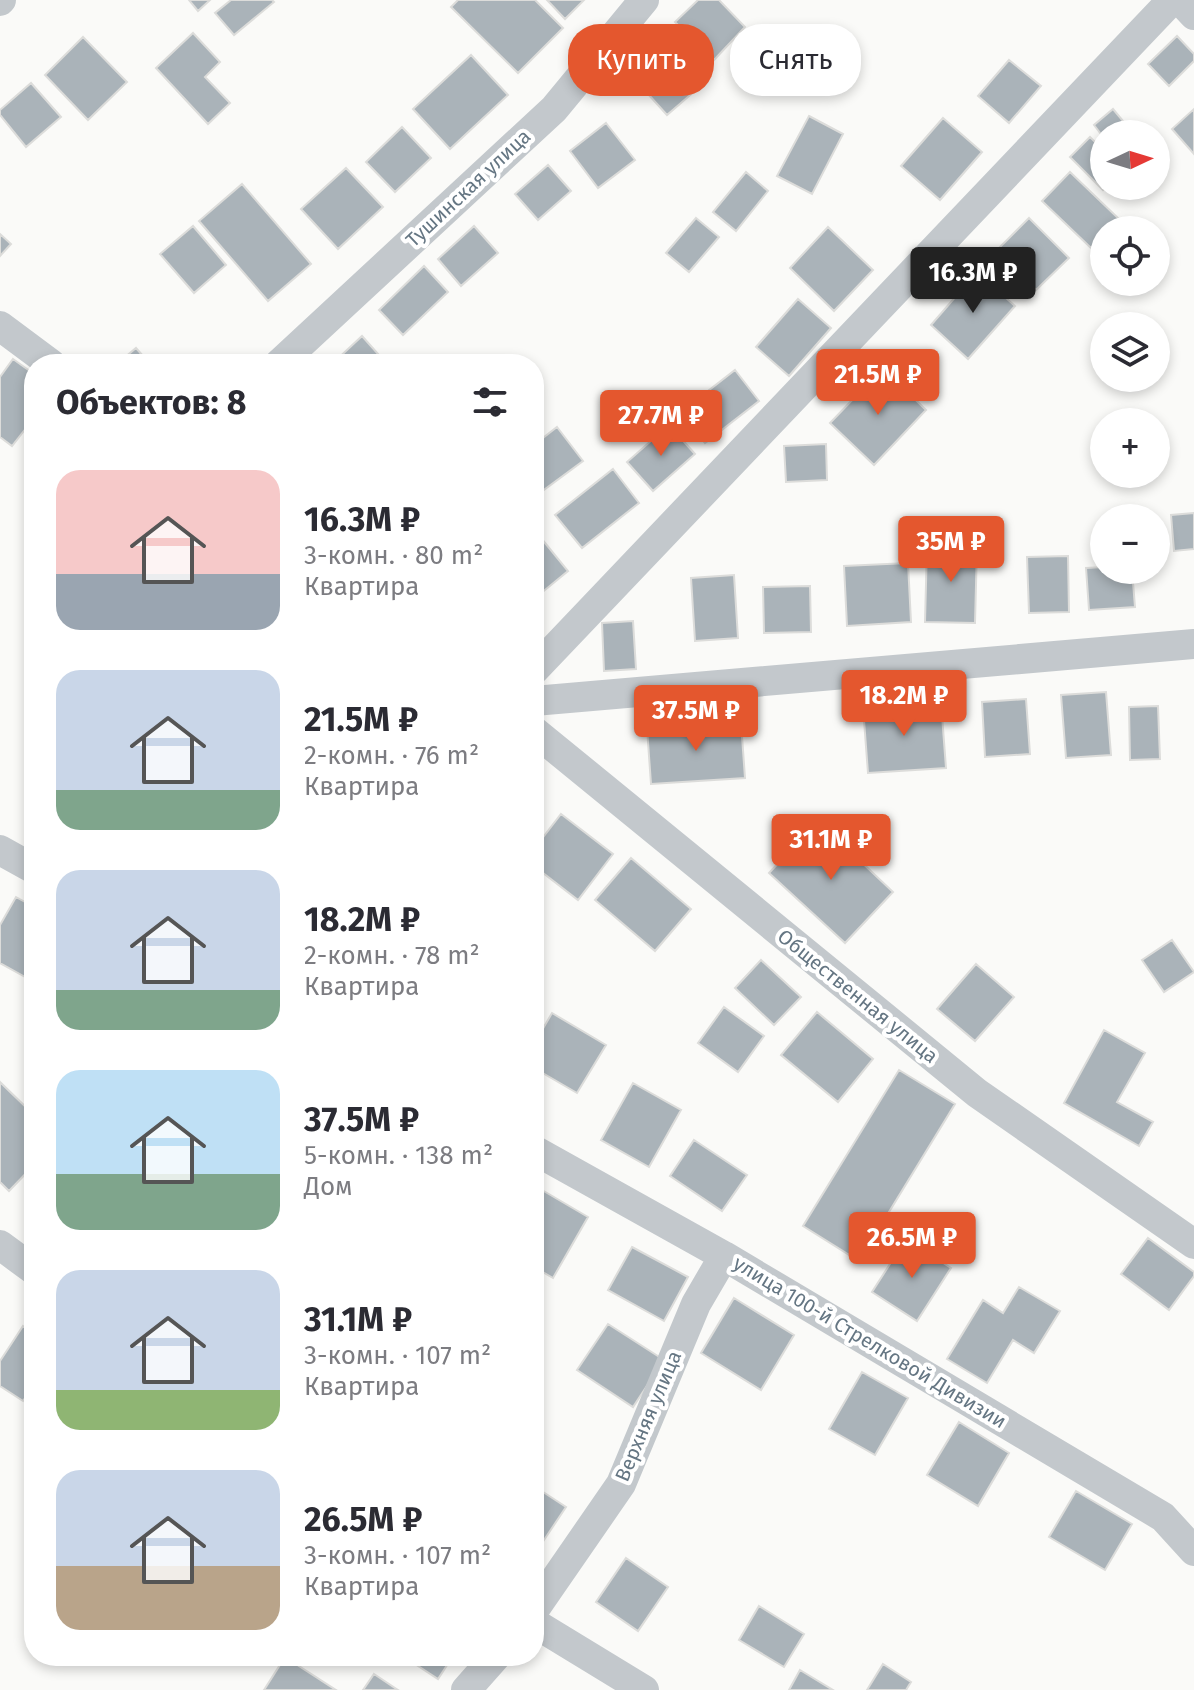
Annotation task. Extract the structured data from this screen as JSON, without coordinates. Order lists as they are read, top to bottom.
{
  "streets": {
    "street": [
      "Тушинская улица",
      "Общественная улица",
      "улица 100-й Стрелковой Дивизии",
      "Верхняя улица"
    ]
  },
  "crossings": [
    ["улица 100-й Стрелковой Дивизии", "Верхняя улица"]
  ],
  "north": "right",
  "page": {
    "chip": ["Купить", "Снять"],
    "map_buttons": ["+", "−"],
    "price": [
      "16.3M ₽",
      "21.5M ₽",
      "27.7M ₽",
      "35M ₽",
      "18.2M ₽",
      "37.5M ₽",
      "31.1M ₽",
      "26.5M ₽"
    ],
    "heading": "Объектов: 8",
    "list": [
      {
        "name": "16.3M ₽",
        "note": "3-комн. · 80 m² · Квартира"
      },
      {
        "name": "21.5M ₽",
        "note": "2-комн. · 76 m² · Квартира"
      },
      {
        "name": "18.2M ₽",
        "note": "2-комн. · 78 m² · Квартира"
      },
      {
        "name": "37.5M ₽",
        "note": "5-комн. · 138 m² · Дом"
      },
      {
        "name": "31.1M ₽",
        "note": "3-комн. · 107 m² · Квартира"
      },
      {
        "name": "26.5M ₽",
        "note": "3-комн. · 107 m² · Квартира"
      }
    ]
  }
}
